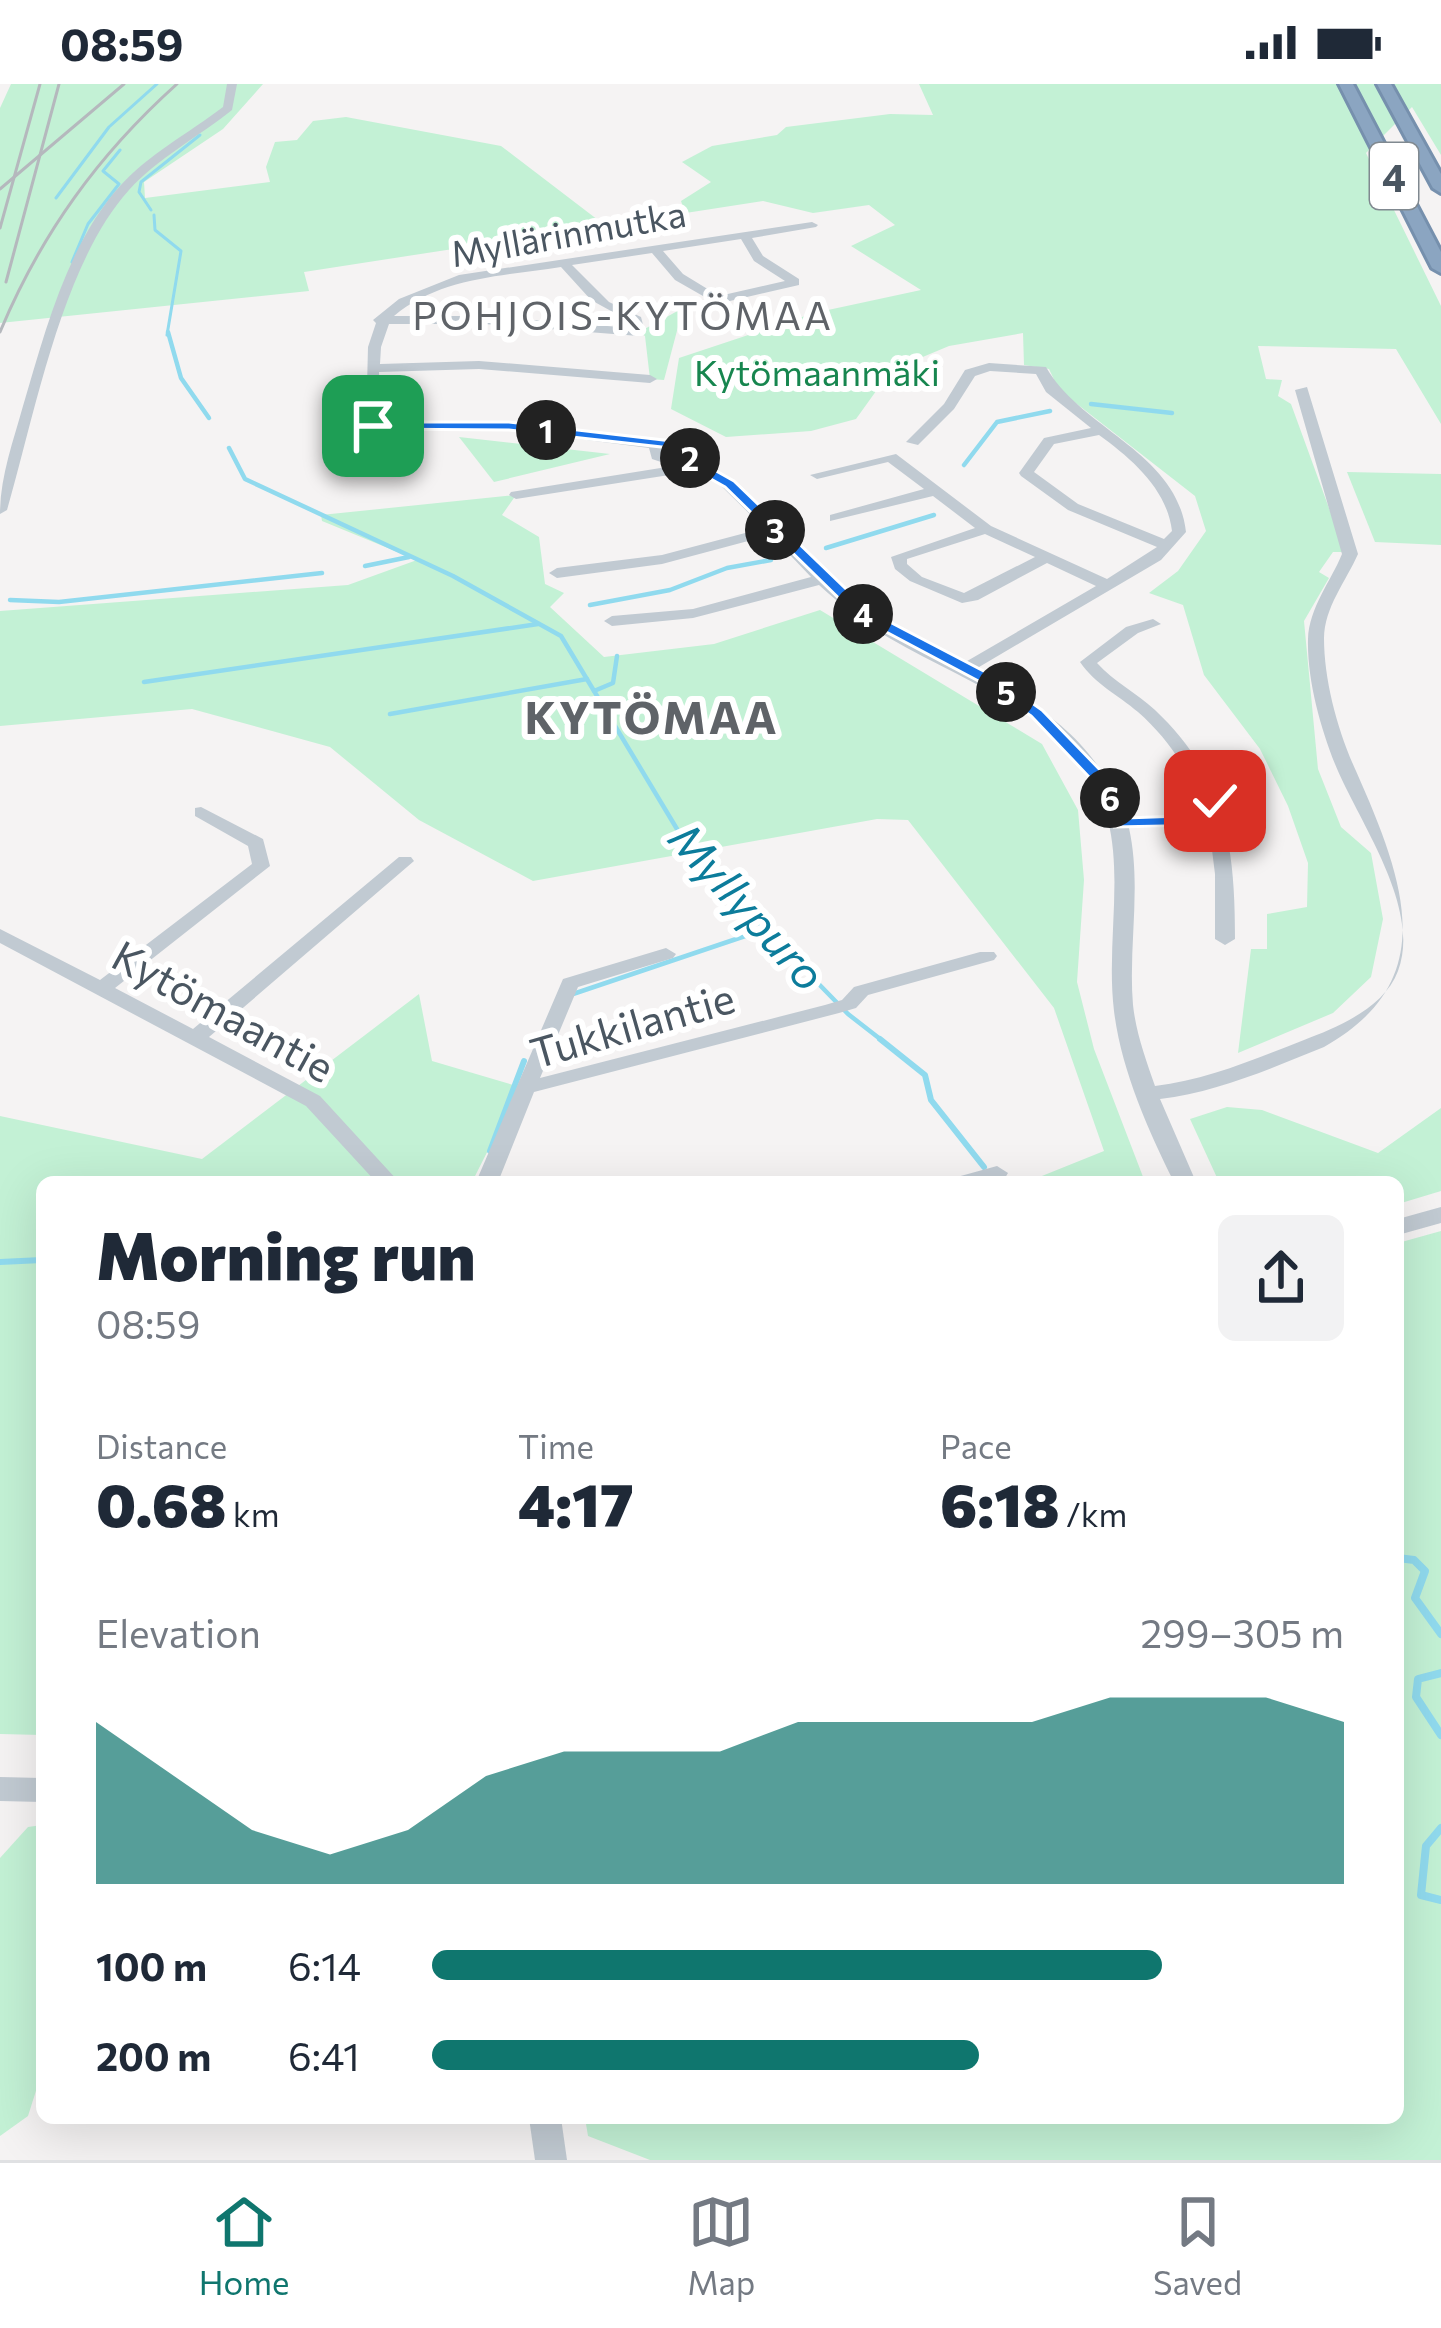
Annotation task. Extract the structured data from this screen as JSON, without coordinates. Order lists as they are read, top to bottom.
{
  "streets": {
    "highway": ["4"],
    "street": ["Myllärinmutka", "Kytömaantie", "Tukkilantie"]
  },
  "districts": ["POHJOIS-KYTÖMAA", "KYTÖMAA"],
  "water": ["Myllypuro"],
  "parks": ["Kytömaanmäki"],
  "page": {
    "status": "08:59",
    "pins": [
      "1",
      "2",
      "3",
      "4",
      "5",
      "6"
    ],
    "heading": ["Morning run", "08:59"],
    "stats": [
      ["Distance", "0.68 km"],
      ["Time", "4:17"],
      ["Pace", "6:18 /km"]
    ],
    "chart": ["Elevation", "299–305 m"],
    "list": [
      {
        "name": "100 m",
        "note": "6:14"
      },
      {
        "name": "200 m",
        "note": "6:41"
      }
    ],
    "tabs": ["Home", "Map", "Saved"]
  }
}
